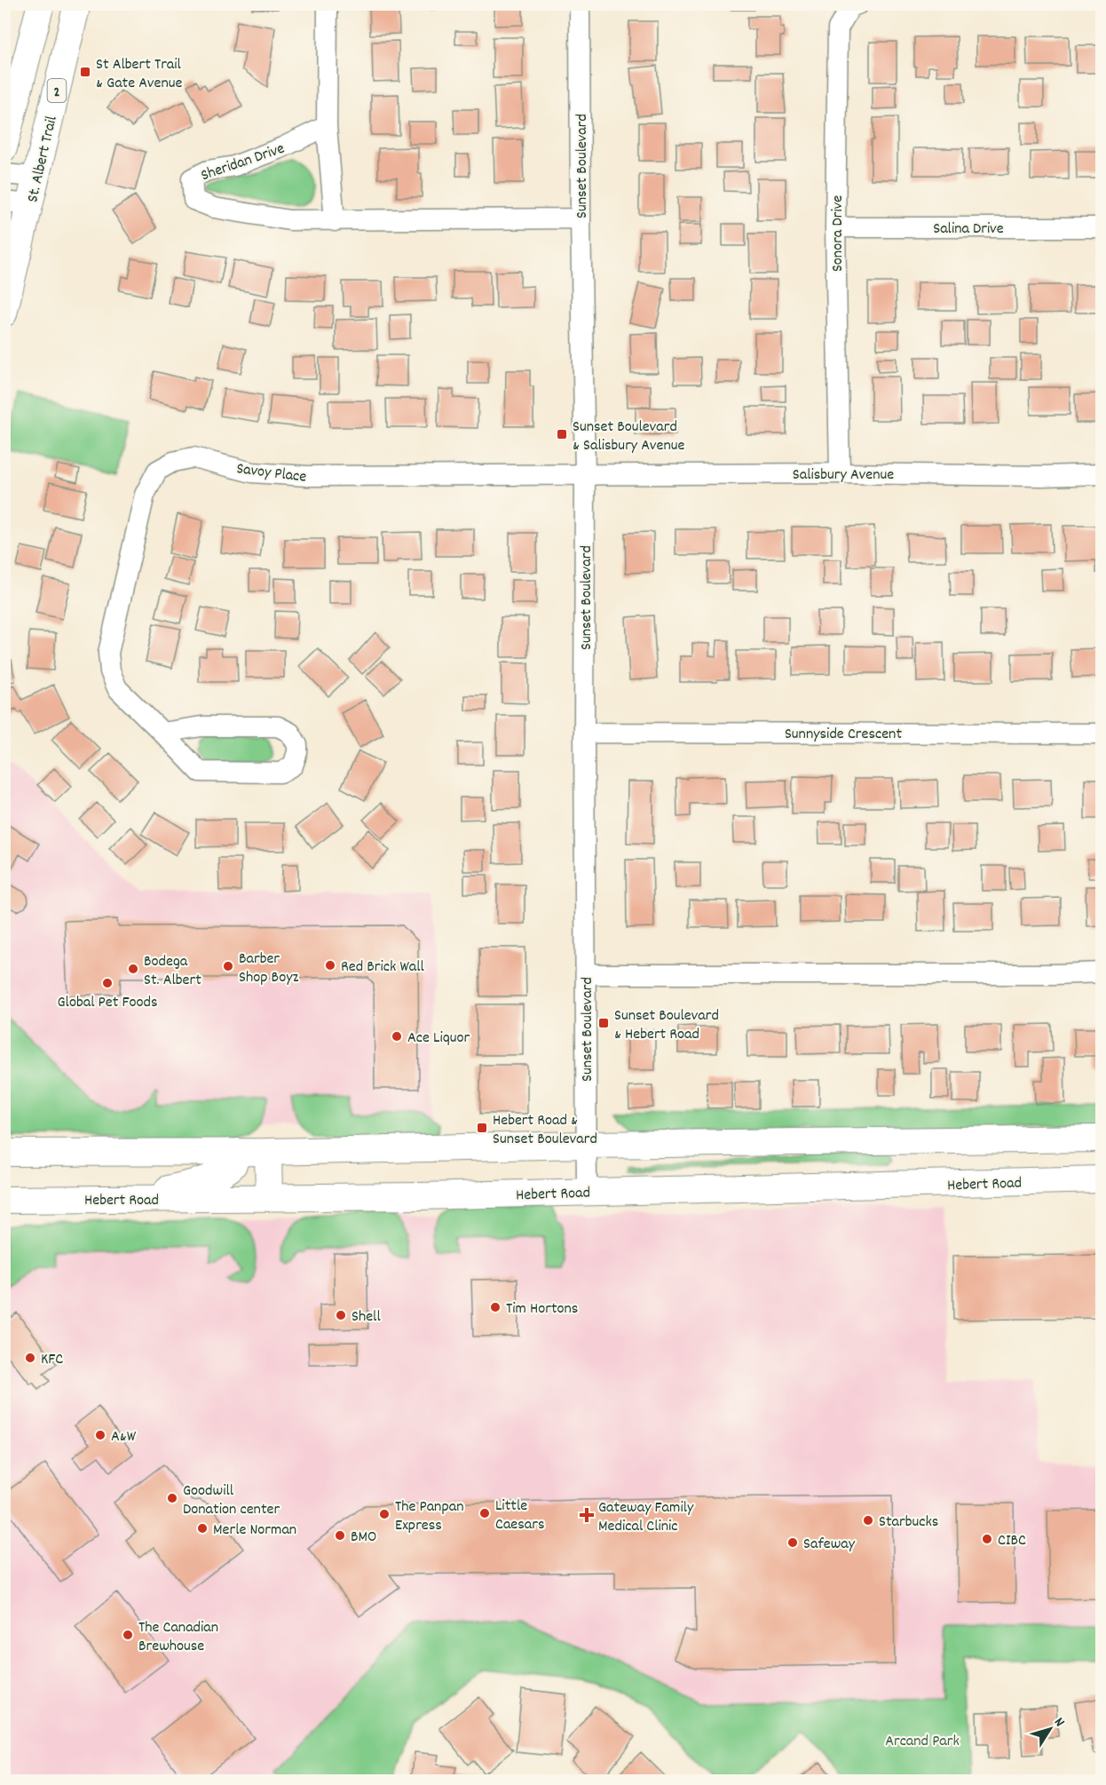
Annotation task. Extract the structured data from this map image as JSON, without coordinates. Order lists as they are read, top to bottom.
{
  "streets": {
    "main road": ["2", "St. Albert Trail", "Hebert Road"],
    "street": [
      "Sheridan Drive",
      "Sunset Boulevard",
      "Salina Drive",
      "Sonora Drive",
      "Savoy Place",
      "Salisbury Avenue",
      "Sunnyside Crescent"
    ]
  },
  "crossings": [
    ["Sheridan Drive", "Sunset Boulevard"],
    ["Sunset Boulevard", "Savoy Place"],
    ["Sunset Boulevard", "Salisbury Avenue"],
    ["Sunset Boulevard", "Sunnyside Crescent"],
    ["Sunset Boulevard", "Hebert Road"],
    ["Salina Drive", "Sonora Drive"],
    ["Sonora Drive", "Salisbury Avenue"],
    ["Savoy Place", "Salisbury Avenue"]
  ],
  "parks": ["Arcand Park"],
  "places": {
    "transit": [
      "St Albert Trail & Gate Avenue",
      "Sunset Boulevard & Salisbury Avenue",
      "Sunset Boulevard & Hebert Road",
      "Hebert Road & Sunset Boulevard"
    ],
    "other": [
      "Red Brick Wall",
      "Barber Shop Boyz",
      "Bodega St. Albert",
      "Global Pet Foods",
      "Ace Liquor",
      "Tim Hortons",
      "Shell",
      "KFC",
      "A&W",
      "Goodwill Donation center",
      "Little Caesars",
      "The Panpan Express",
      "Starbucks",
      "Merle Norman",
      "BMO",
      "CIBC",
      "Safeway",
      "The Canadian Brewhouse"
    ],
    "health": ["Gateway Family Medical Clinic"]
  },
  "north": "top right"
}
